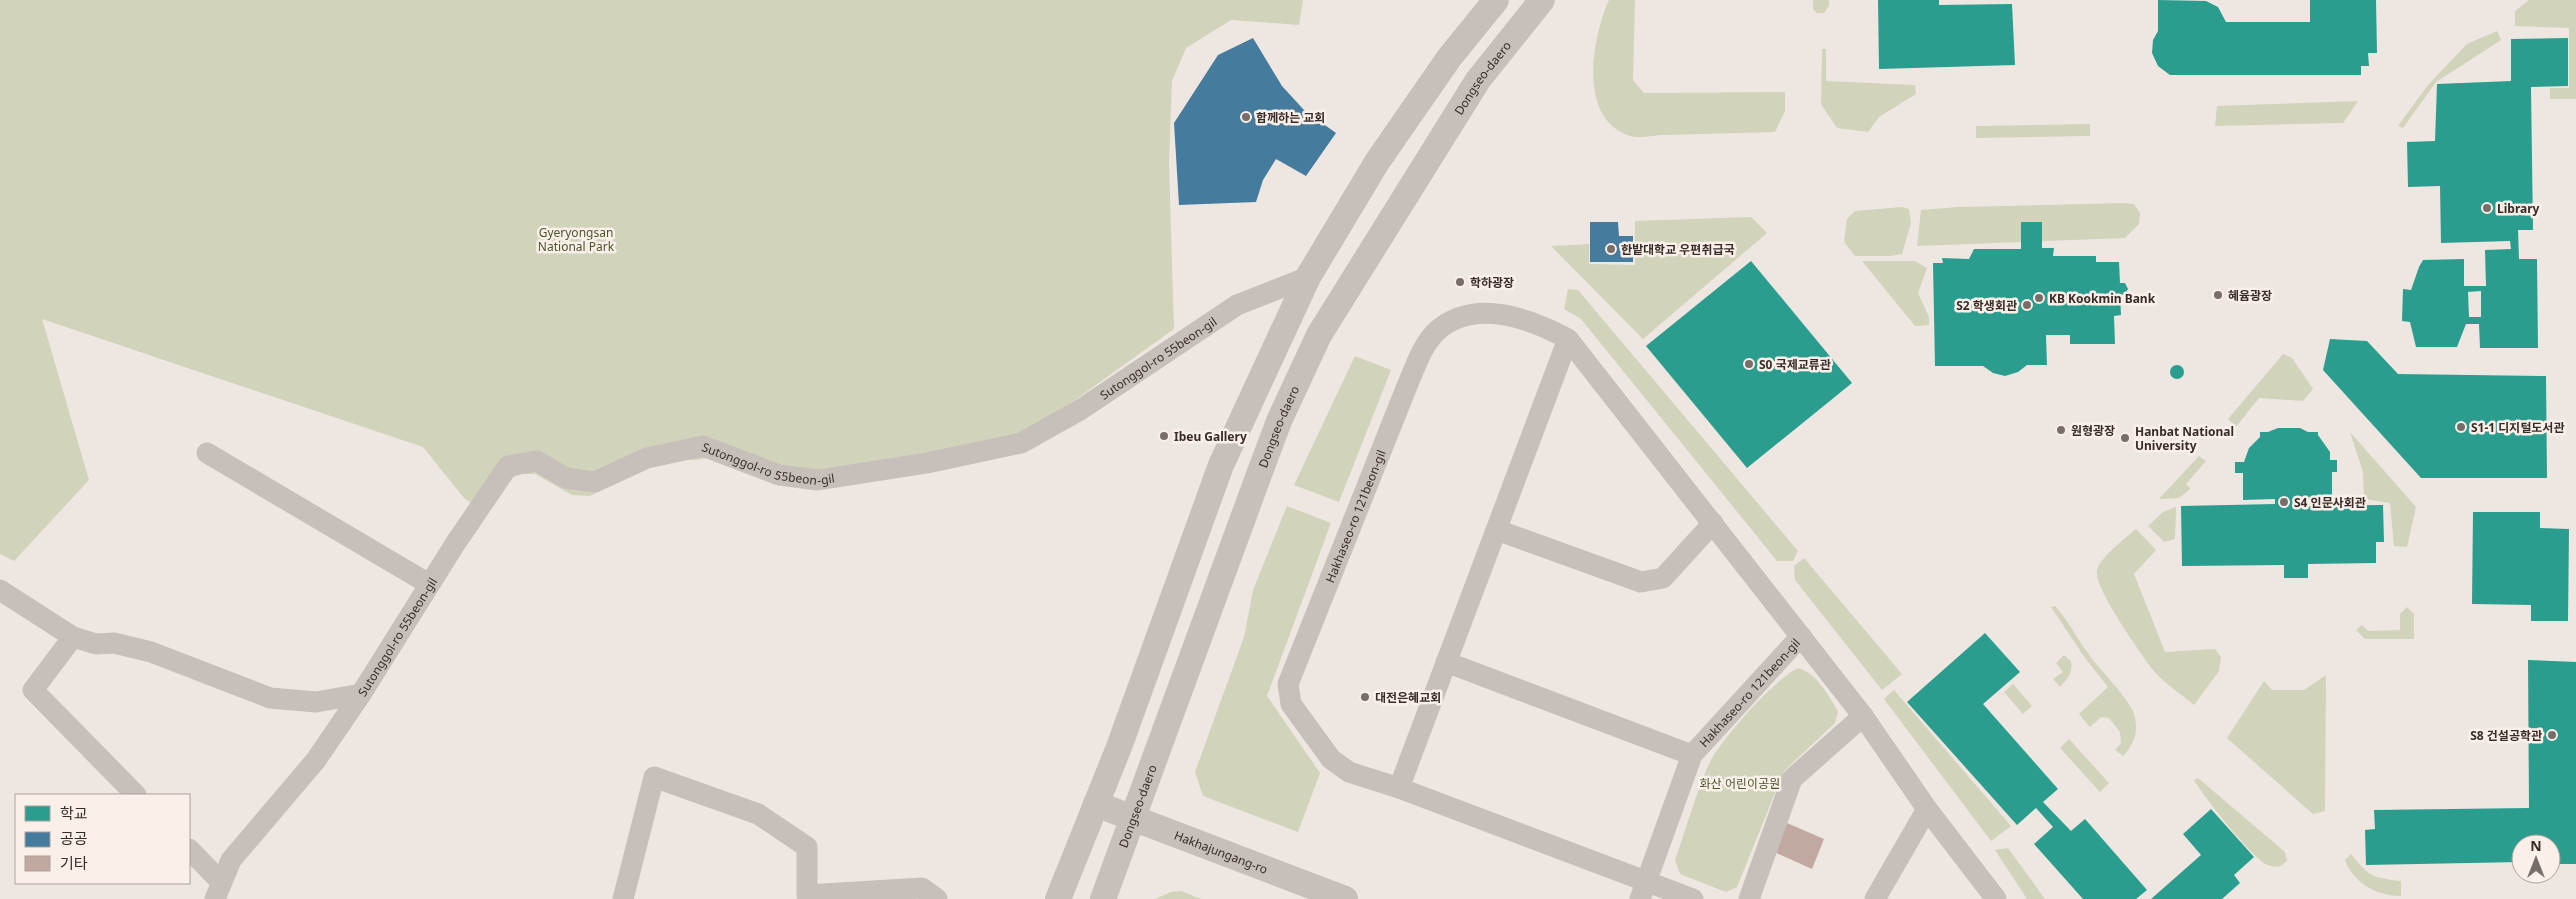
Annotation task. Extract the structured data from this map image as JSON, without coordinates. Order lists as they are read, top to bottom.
{
  "streets": {
    "street": [
      "Dongseo-daero",
      "Sutonggol-ro 55beon-gil",
      "Hakhaseo-ro 121beon-gil",
      "Hakhajungang-ro"
    ]
  },
  "crossings": [
    ["Dongseo-daero", "Hakhajungang-ro"]
  ],
  "parks": ["Gyeryongsan National Park", "화산 어린이공원"],
  "places": [
    "함께하는 교회",
    "Library",
    "한밭대학교 우편취급국",
    "학하광장",
    "혜윰광장",
    "KB Kookmin Bank",
    "S2 학생회관",
    "S0 국제교류관",
    "S1-1 디지털도서관",
    "원형광장",
    "Ibeu Gallery",
    "Hanbat National University",
    "S4 인문사회관",
    "대전은혜교회",
    "S8 건설공학관"
  ],
  "legend": ["학교", "공공", "기타"],
  "north": "top"
}
